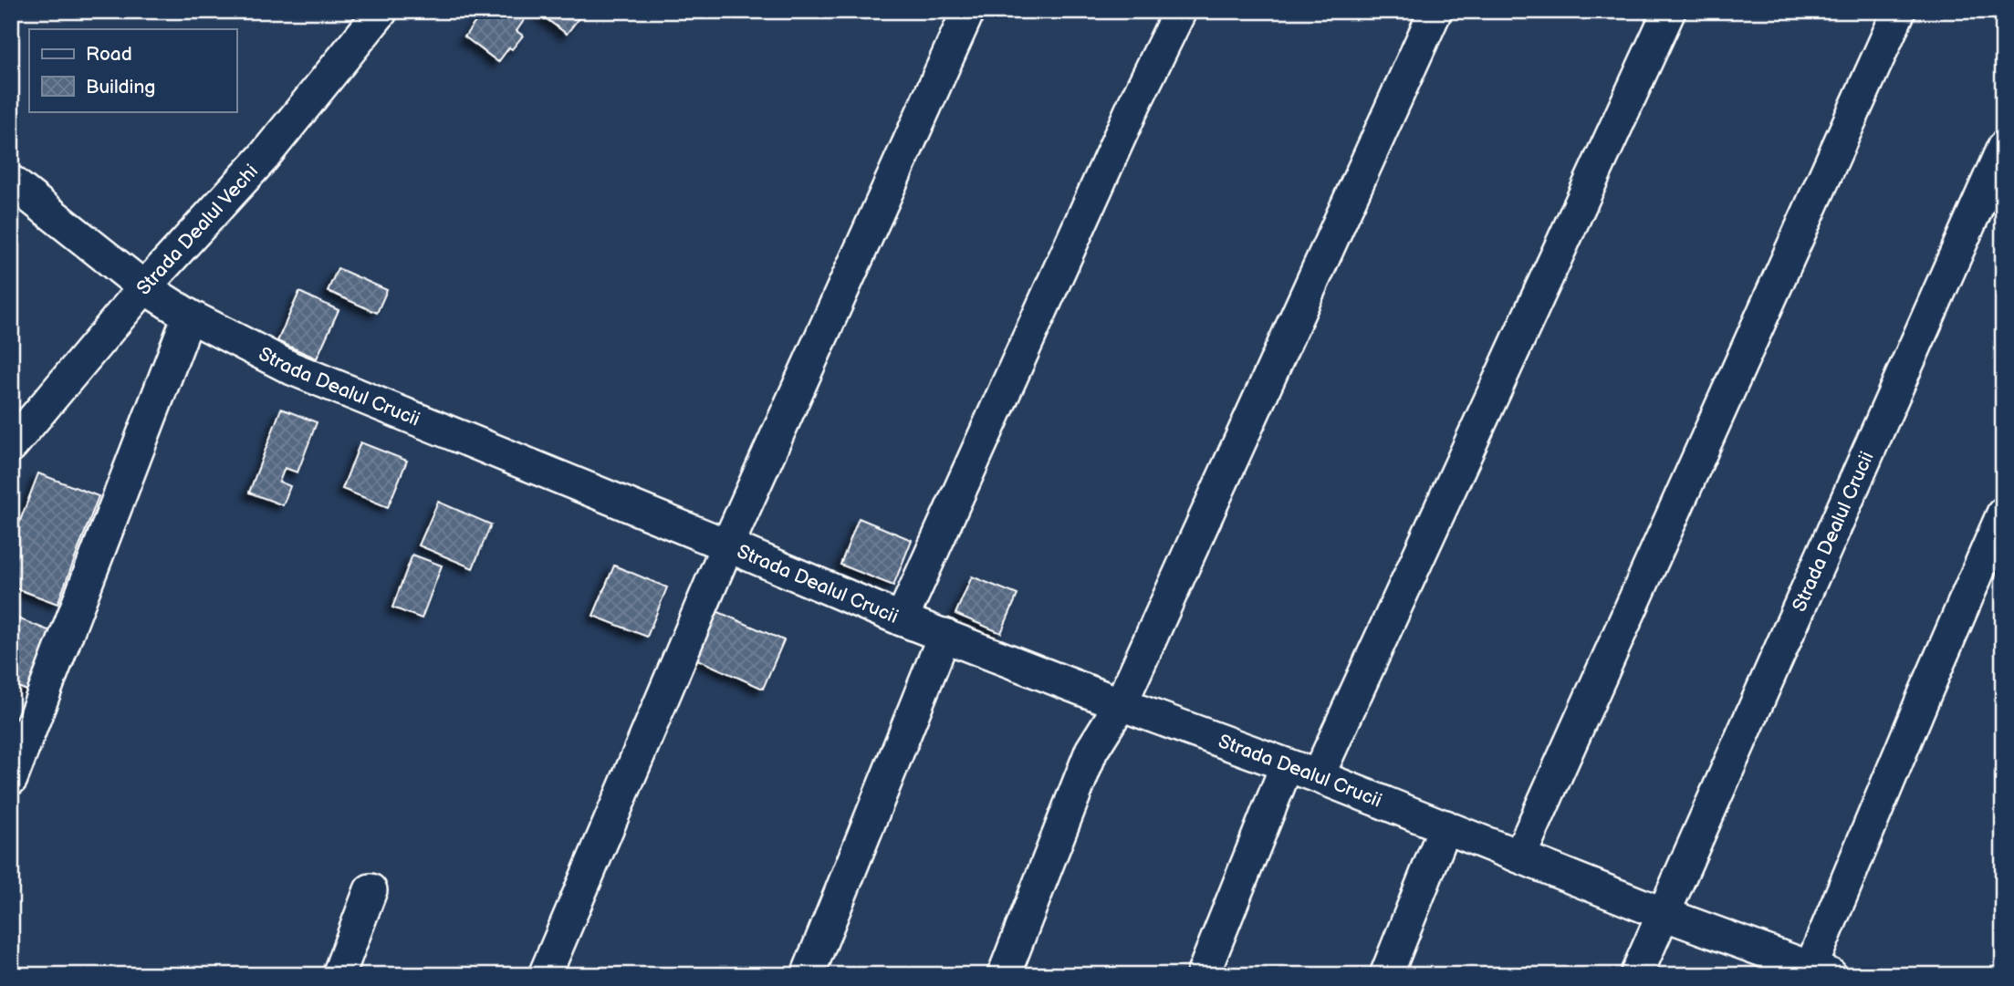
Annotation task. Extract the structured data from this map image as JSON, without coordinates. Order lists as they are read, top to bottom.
{
  "streets": {
    "street": ["Strada Dealul Vechi", "Strada Dealul Crucii"]
  },
  "crossings": [
    ["Strada Dealul Vechi", "Strada Dealul Crucii"]
  ],
  "legend": ["Road", "Building"]
}
